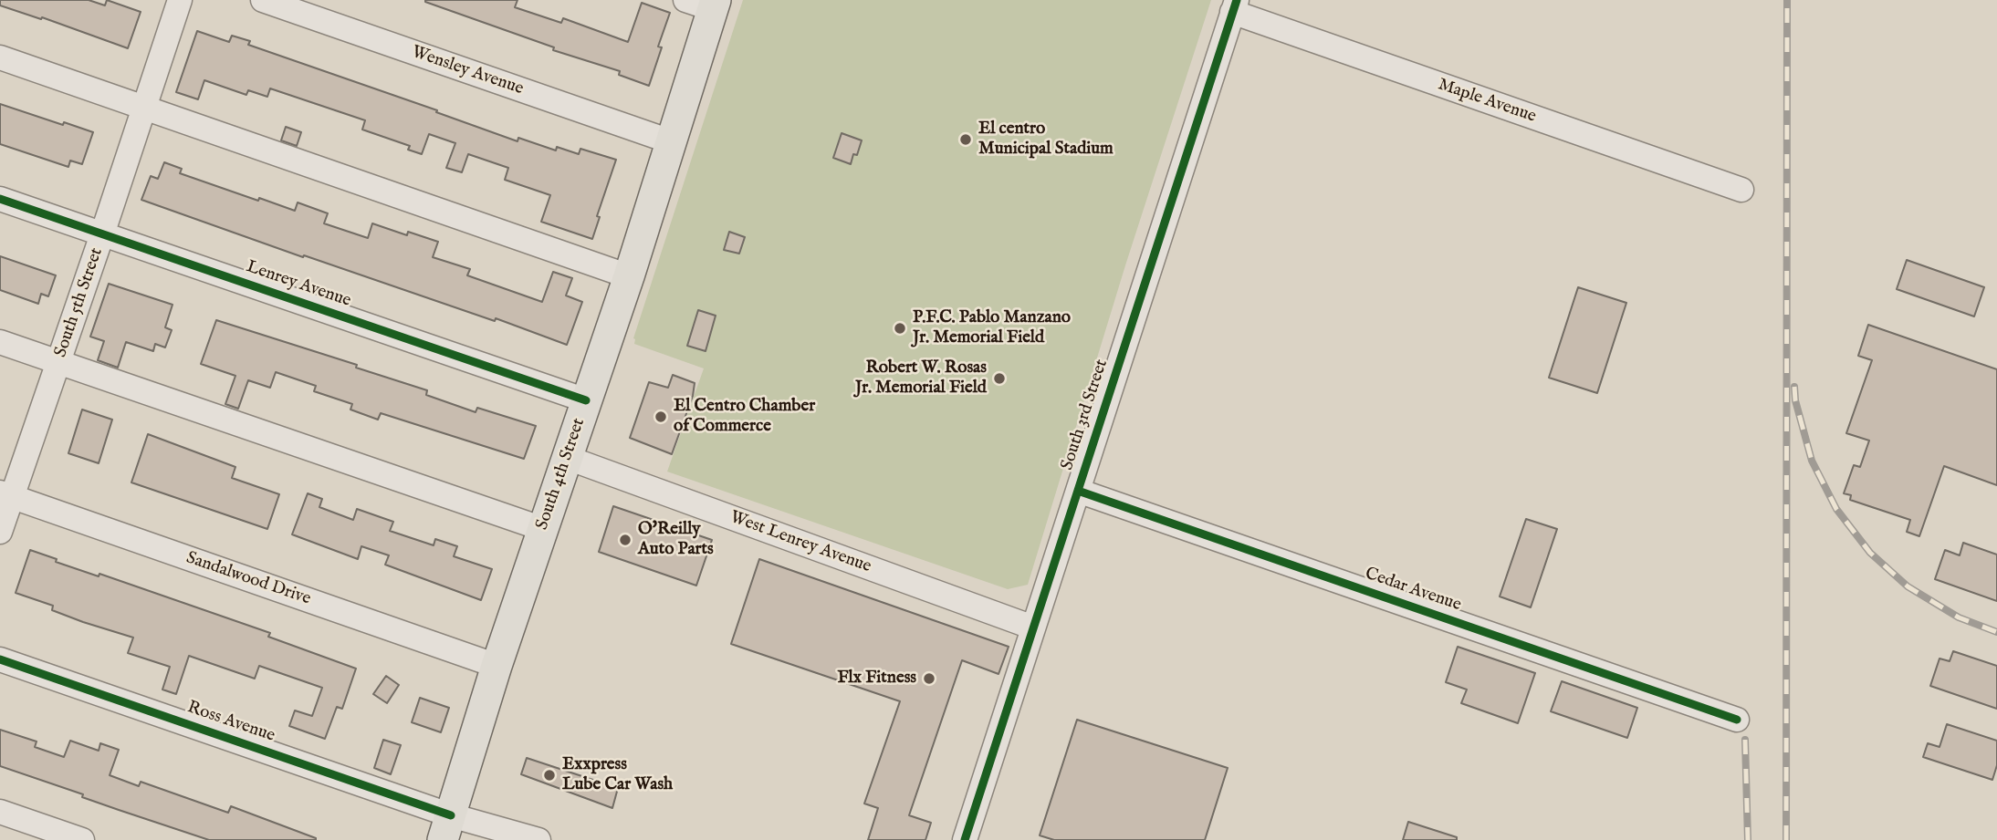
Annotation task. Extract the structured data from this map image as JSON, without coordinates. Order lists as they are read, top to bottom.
{
  "streets": {
    "main road": ["South 4th Street"],
    "street": [
      "Wensley Avenue",
      "Maple Avenue",
      "Lenrey Avenue",
      "South 5th Street",
      "South 3rd Street",
      "West Lenrey Avenue",
      "Sandalwood Drive",
      "Cedar Avenue",
      "Ross Avenue"
    ]
  },
  "crossings": [
    ["Wensley Avenue", "South 4th Street"],
    ["Maple Avenue", "South 3rd Street"],
    ["Lenrey Avenue", "South 5th Street"],
    ["Lenrey Avenue", "South 4th Street"],
    ["South 5th Street", "Sandalwood Drive"],
    ["South 3rd Street", "West Lenrey Avenue"],
    ["South 3rd Street", "Cedar Avenue"],
    ["South 4th Street", "West Lenrey Avenue"],
    ["South 4th Street", "Sandalwood Drive"],
    ["South 4th Street", "Ross Avenue"]
  ],
  "places": [
    "El centro Municipal Stadium",
    "P.F.C. Pablo Manzano Jr. Memorial Field",
    "Robert W. Rosas Jr. Memorial Field",
    "El Centro Chamber of Commerce",
    "O'Reilly Auto Parts",
    "Flx Fitness",
    "Exxpress Lube Car Wash"
  ]
}
